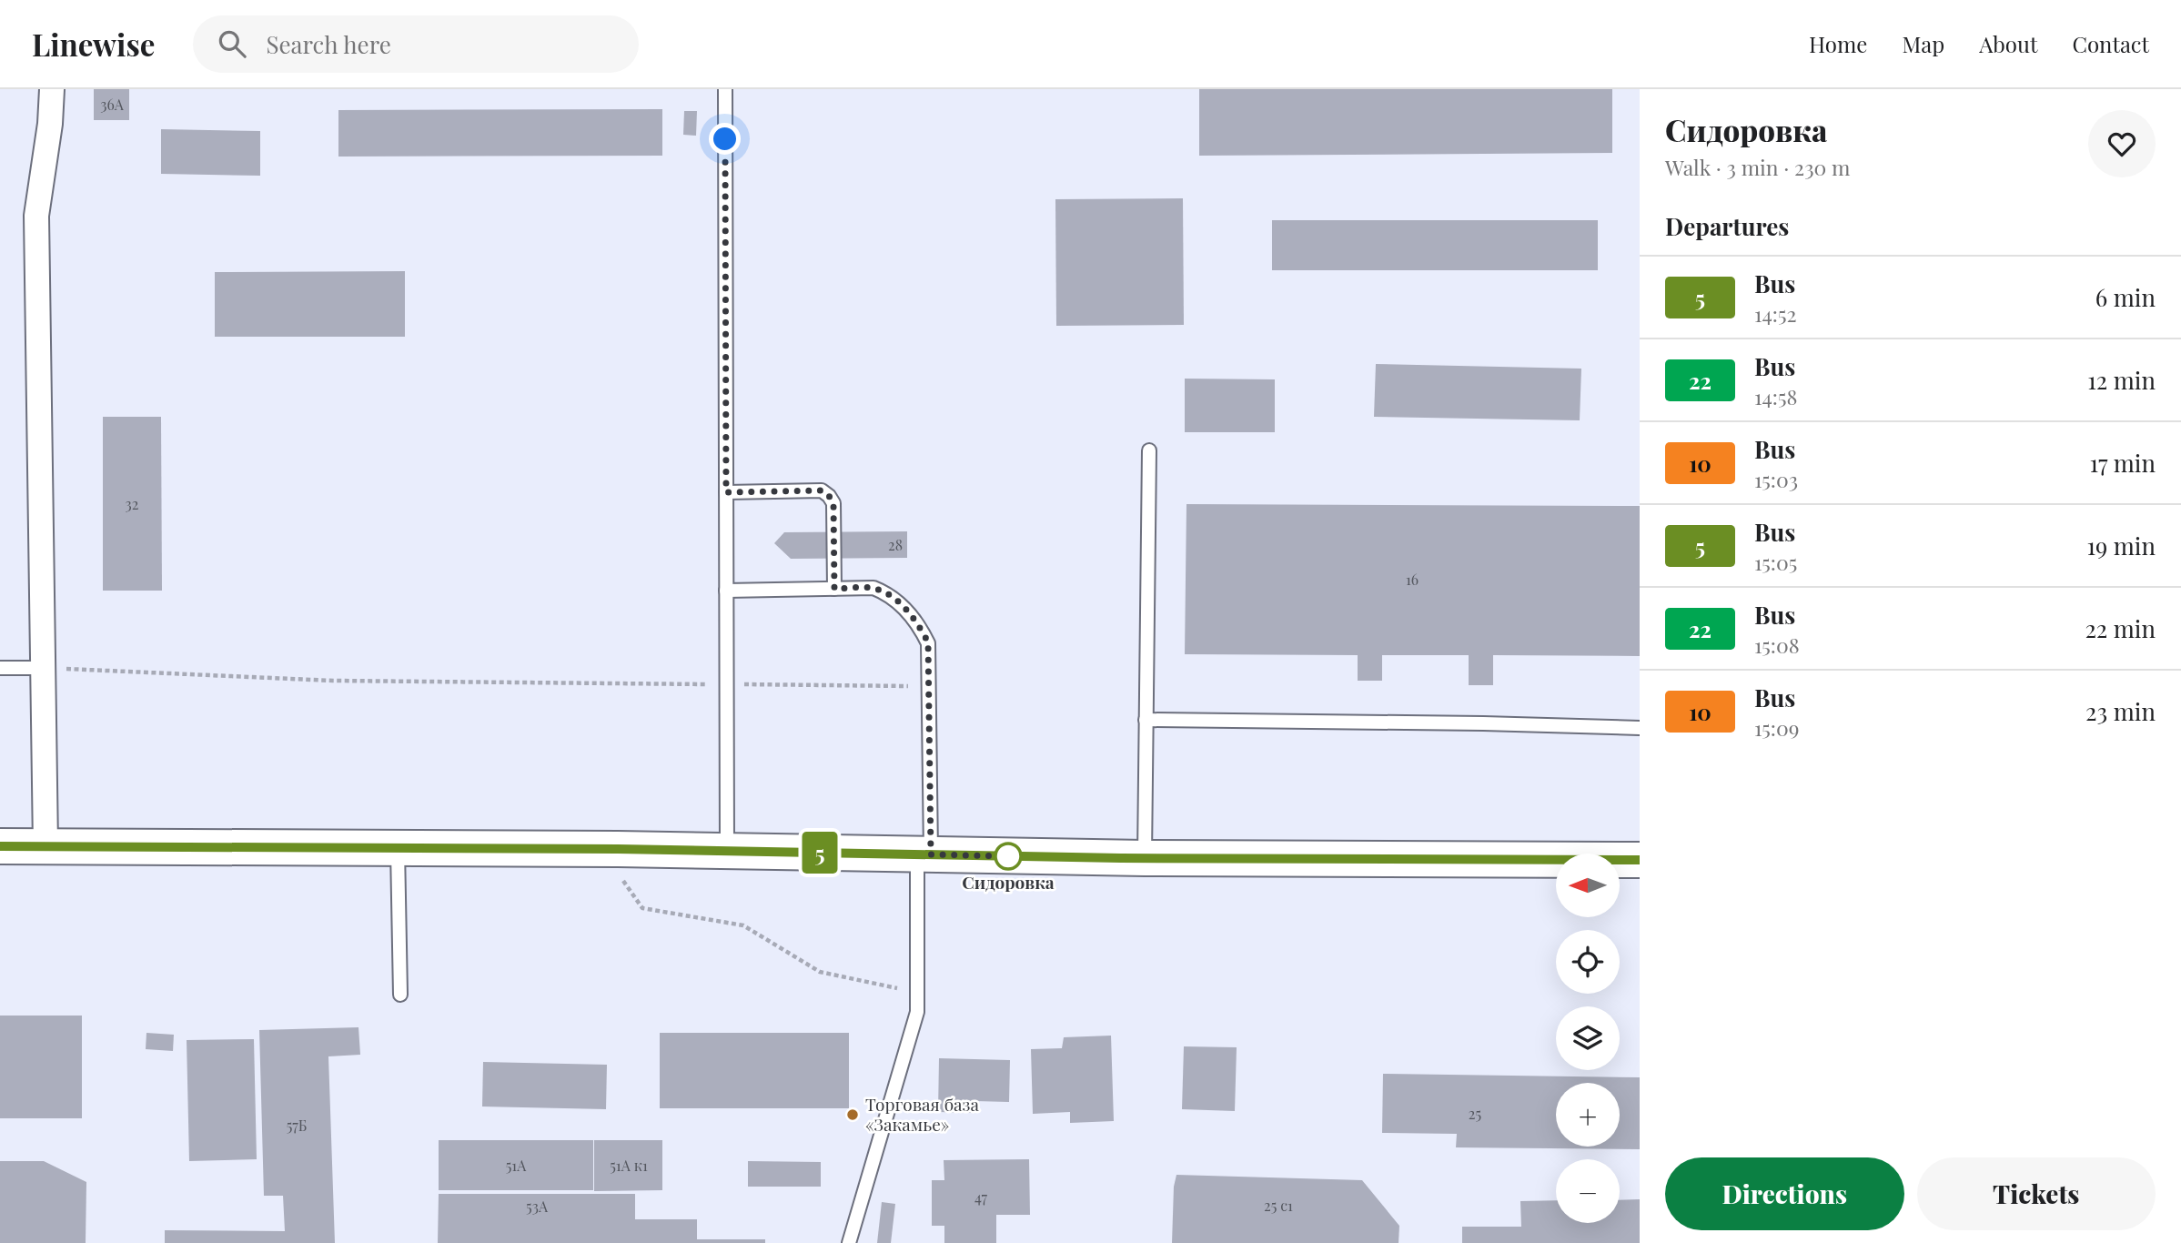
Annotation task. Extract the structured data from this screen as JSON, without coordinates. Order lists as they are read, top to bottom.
{
  "places": ["Сидоровка", "Торговая база «Закамье»"],
  "lines": ["bus line 5"],
  "house_numbers": [
    "36А",
    "32",
    "28",
    "16",
    "25",
    "57Б",
    "51А",
    "51А к1",
    "47",
    "25 с1",
    "53А"
  ],
  "north": "left",
  "page": {
    "header": "Linewise",
    "search": "Search here",
    "nav": [
      "Home",
      "Map",
      "About",
      "Contact"
    ],
    "on_map": "5",
    "heading": [
      ["Сидоровка", "Walk · 3 min · 230 m"],
      "Departures"
    ],
    "list": [
      {
        "mark": "5",
        "name": "Bus",
        "note": "14:52",
        "value": "6 min"
      },
      {
        "mark": "22",
        "name": "Bus",
        "note": "14:58",
        "value": "12 min"
      },
      {
        "mark": "10",
        "name": "Bus",
        "note": "15:03",
        "value": "17 min"
      },
      {
        "mark": "5",
        "name": "Bus",
        "note": "15:05",
        "value": "19 min"
      },
      {
        "mark": "22",
        "name": "Bus",
        "note": "15:08",
        "value": "22 min"
      },
      {
        "mark": "10",
        "name": "Bus",
        "note": "15:09",
        "value": "23 min"
      }
    ],
    "map_buttons": ["+", "−"],
    "buttons": ["Directions", "Tickets"]
  }
}
